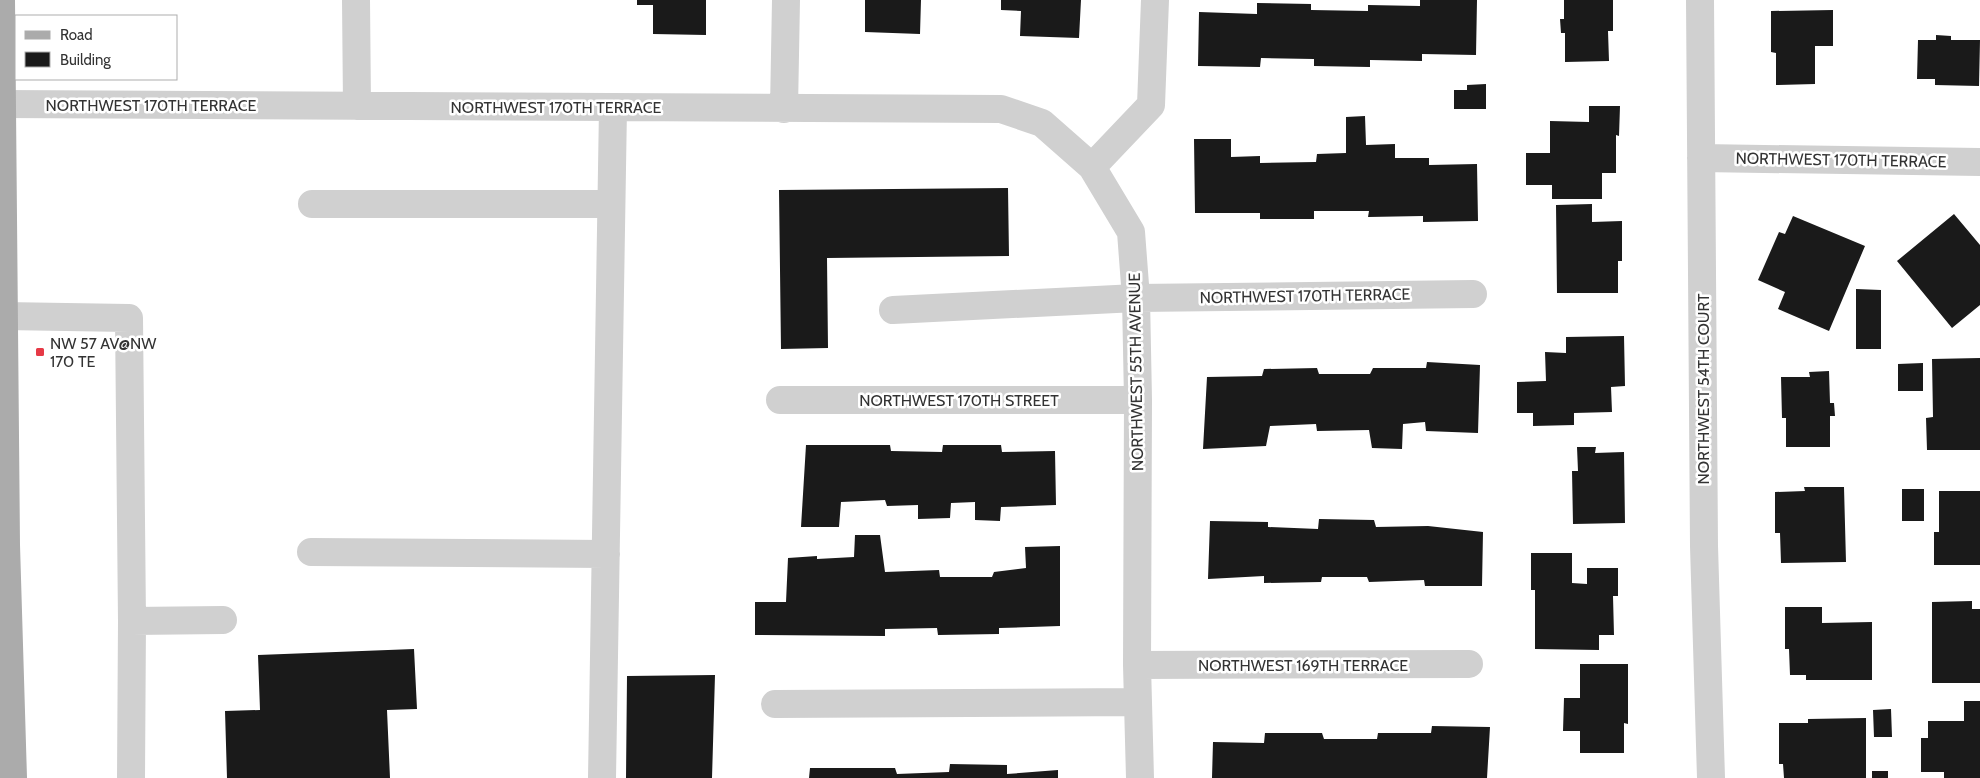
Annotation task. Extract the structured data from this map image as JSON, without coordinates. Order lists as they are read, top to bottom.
{
  "streets": {
    "street": [
      "NORTHWEST 170TH TERRACE",
      "NORTHWEST 55TH AVENUE",
      "NORTHWEST 54TH COURT",
      "NORTHWEST 170TH STREET",
      "NORTHWEST 169TH TERRACE"
    ]
  },
  "crossings": [
    ["NORTHWEST 170TH TERRACE", "NORTHWEST 55TH AVENUE"],
    ["NORTHWEST 170TH TERRACE", "NORTHWEST 54TH COURT"],
    ["NORTHWEST 55TH AVENUE", "NORTHWEST 170TH STREET"],
    ["NORTHWEST 55TH AVENUE", "NORTHWEST 169TH TERRACE"]
  ],
  "places": {
    "transit": ["NW 57 AV@NW 170 TE"]
  },
  "legend": ["Road", "Building"]
}
